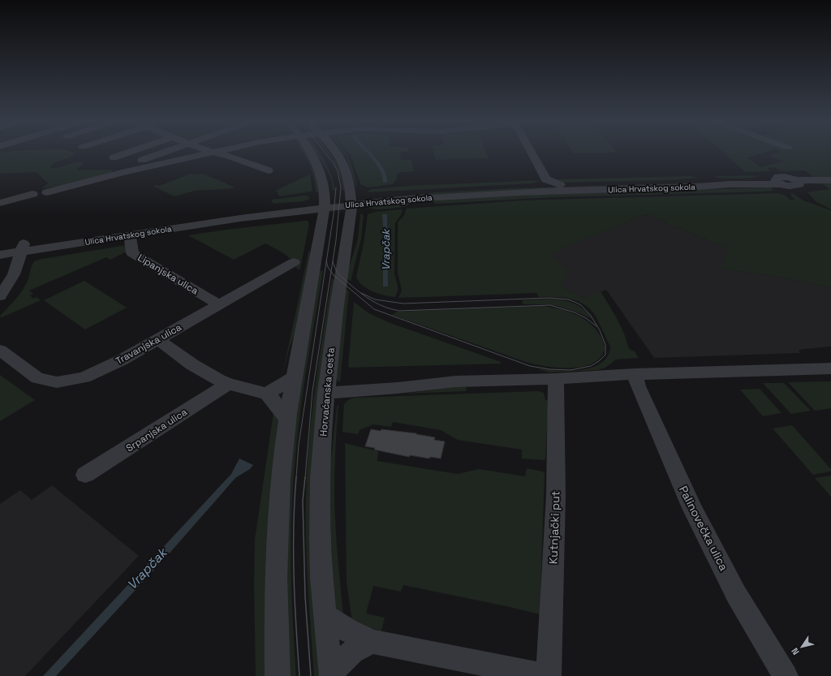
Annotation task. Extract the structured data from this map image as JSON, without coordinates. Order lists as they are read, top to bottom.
{
  "streets": {
    "street": [
      "Ulica Hrvatskog sokola",
      "Lipanjska ulica",
      "Travanjska ulica",
      "Horvaćanska cesta",
      "Srpanjska ulica",
      "Kutnjački put",
      "Palinovečka ulica"
    ]
  },
  "crossings": [
    ["Ulica Hrvatskog sokola", "Lipanjska ulica"],
    ["Ulica Hrvatskog sokola", "Horvaćanska cesta"],
    ["Lipanjska ulica", "Travanjska ulica"],
    ["Horvaćanska cesta", "Kutnjački put"]
  ],
  "water": ["Vrapčak"],
  "north": "bottom left"
}
